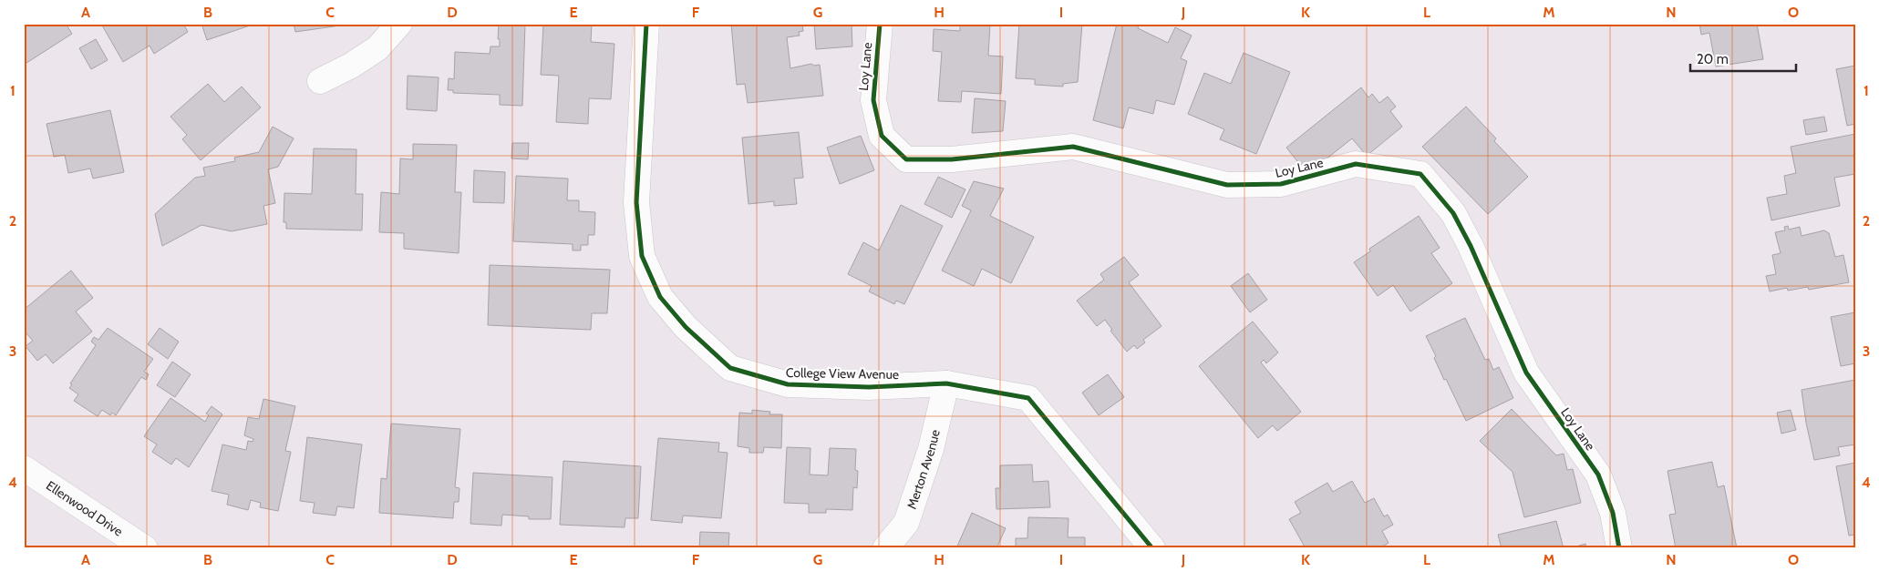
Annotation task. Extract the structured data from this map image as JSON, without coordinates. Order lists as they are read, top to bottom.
{
  "streets": {
    "street": [
      "Loy Lane",
      "College View Avenue",
      "Merton Avenue",
      "Ellenwood Drive"
    ]
  },
  "crossings": [
    ["College View Avenue", "Merton Avenue"]
  ],
  "scale_bar": "20 m",
  "grid": {
    "columns": [
      "A",
      "B",
      "C",
      "D",
      "E",
      "F",
      "G",
      "H",
      "I",
      "J",
      "K",
      "L",
      "M",
      "N",
      "O"
    ],
    "rows": [
      "1",
      "2",
      "3",
      "4"
    ]
  }
}
